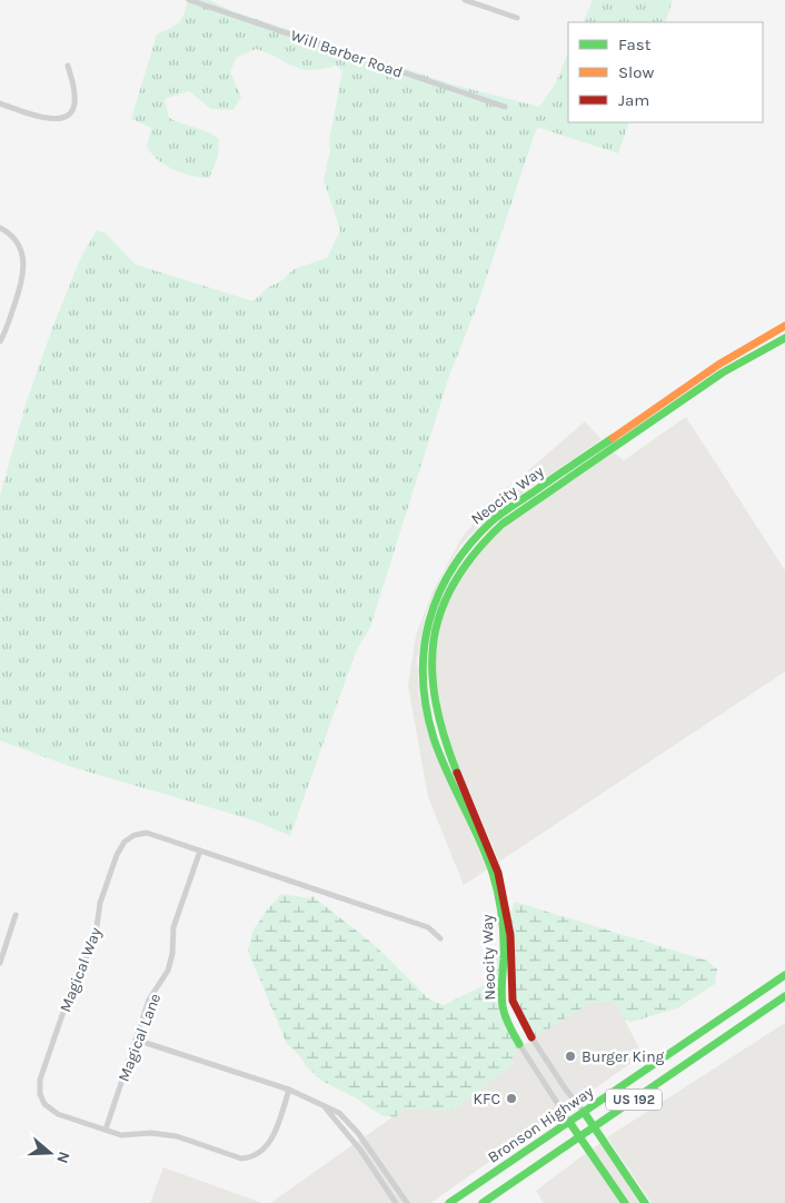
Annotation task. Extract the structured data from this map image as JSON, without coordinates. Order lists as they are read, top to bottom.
{
  "streets": {
    "main road": ["Neocity Way", "US 192", "Bronson Highway"],
    "street": ["Will Barber Road", "Magical Way", "Magical Lane"]
  },
  "crossings": [
    ["Magical Way", "Magical Lane"]
  ],
  "places": ["Burger King", "KFC"],
  "legend": ["Fast", "Slow", "Jam"],
  "north": "right"
}
